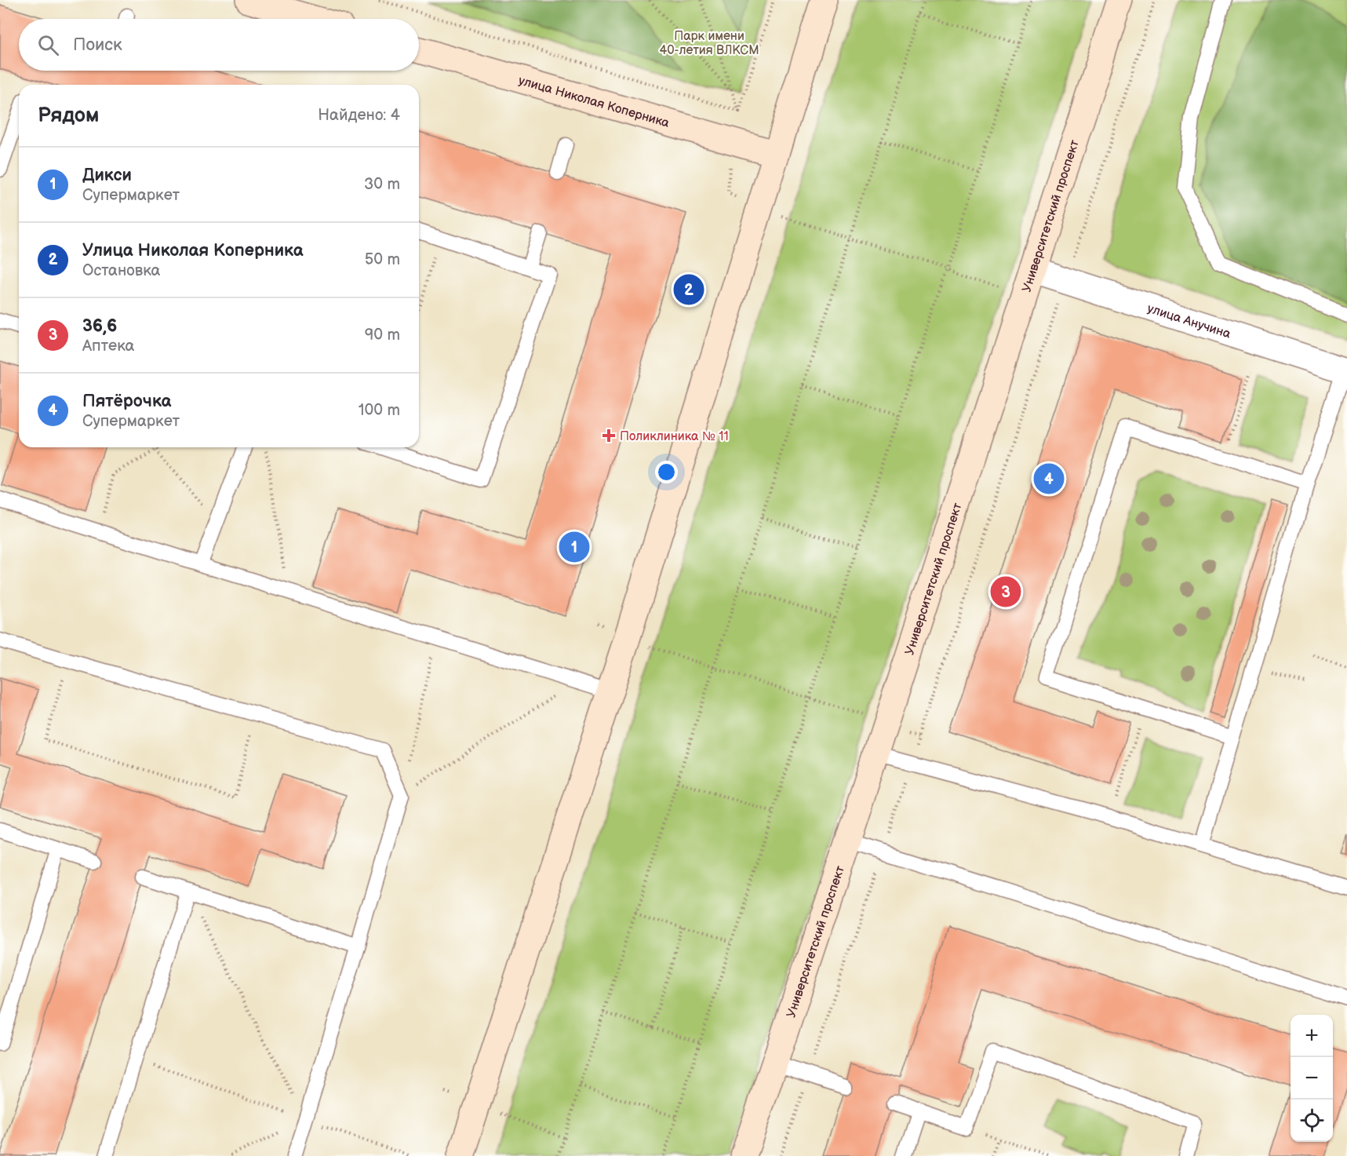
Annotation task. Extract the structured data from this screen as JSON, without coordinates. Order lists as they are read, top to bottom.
{
  "streets": {
    "main road": ["улица Николая Коперника", "Университетский проспект"],
    "street": ["улица Анучина"]
  },
  "crossings": [
    ["Университетский проспект", "улица Анучина"]
  ],
  "parks": ["Парк имени 40-летия ВЛКСМ"],
  "places": {
    "health": ["Поликлиника № 11"]
  },
  "page": {
    "search": "Поиск",
    "heading": ["Рядом", "Найдено: 4"],
    "list": [
      {
        "mark": "1",
        "name": "Дикси",
        "note": "Супермаркет",
        "value": "30 m"
      },
      {
        "mark": "2",
        "name": "Улица Николая Коперника",
        "note": "Остановка",
        "value": "50 m"
      },
      {
        "mark": "3",
        "name": "36,6",
        "note": "Аптека",
        "value": "90 m"
      },
      {
        "mark": "4",
        "name": "Пятёрочка",
        "note": "Супермаркет",
        "value": "100 m"
      }
    ],
    "pins": [
      "2",
      "4",
      "1",
      "3"
    ],
    "map_buttons": ["+", "−"]
  }
}
